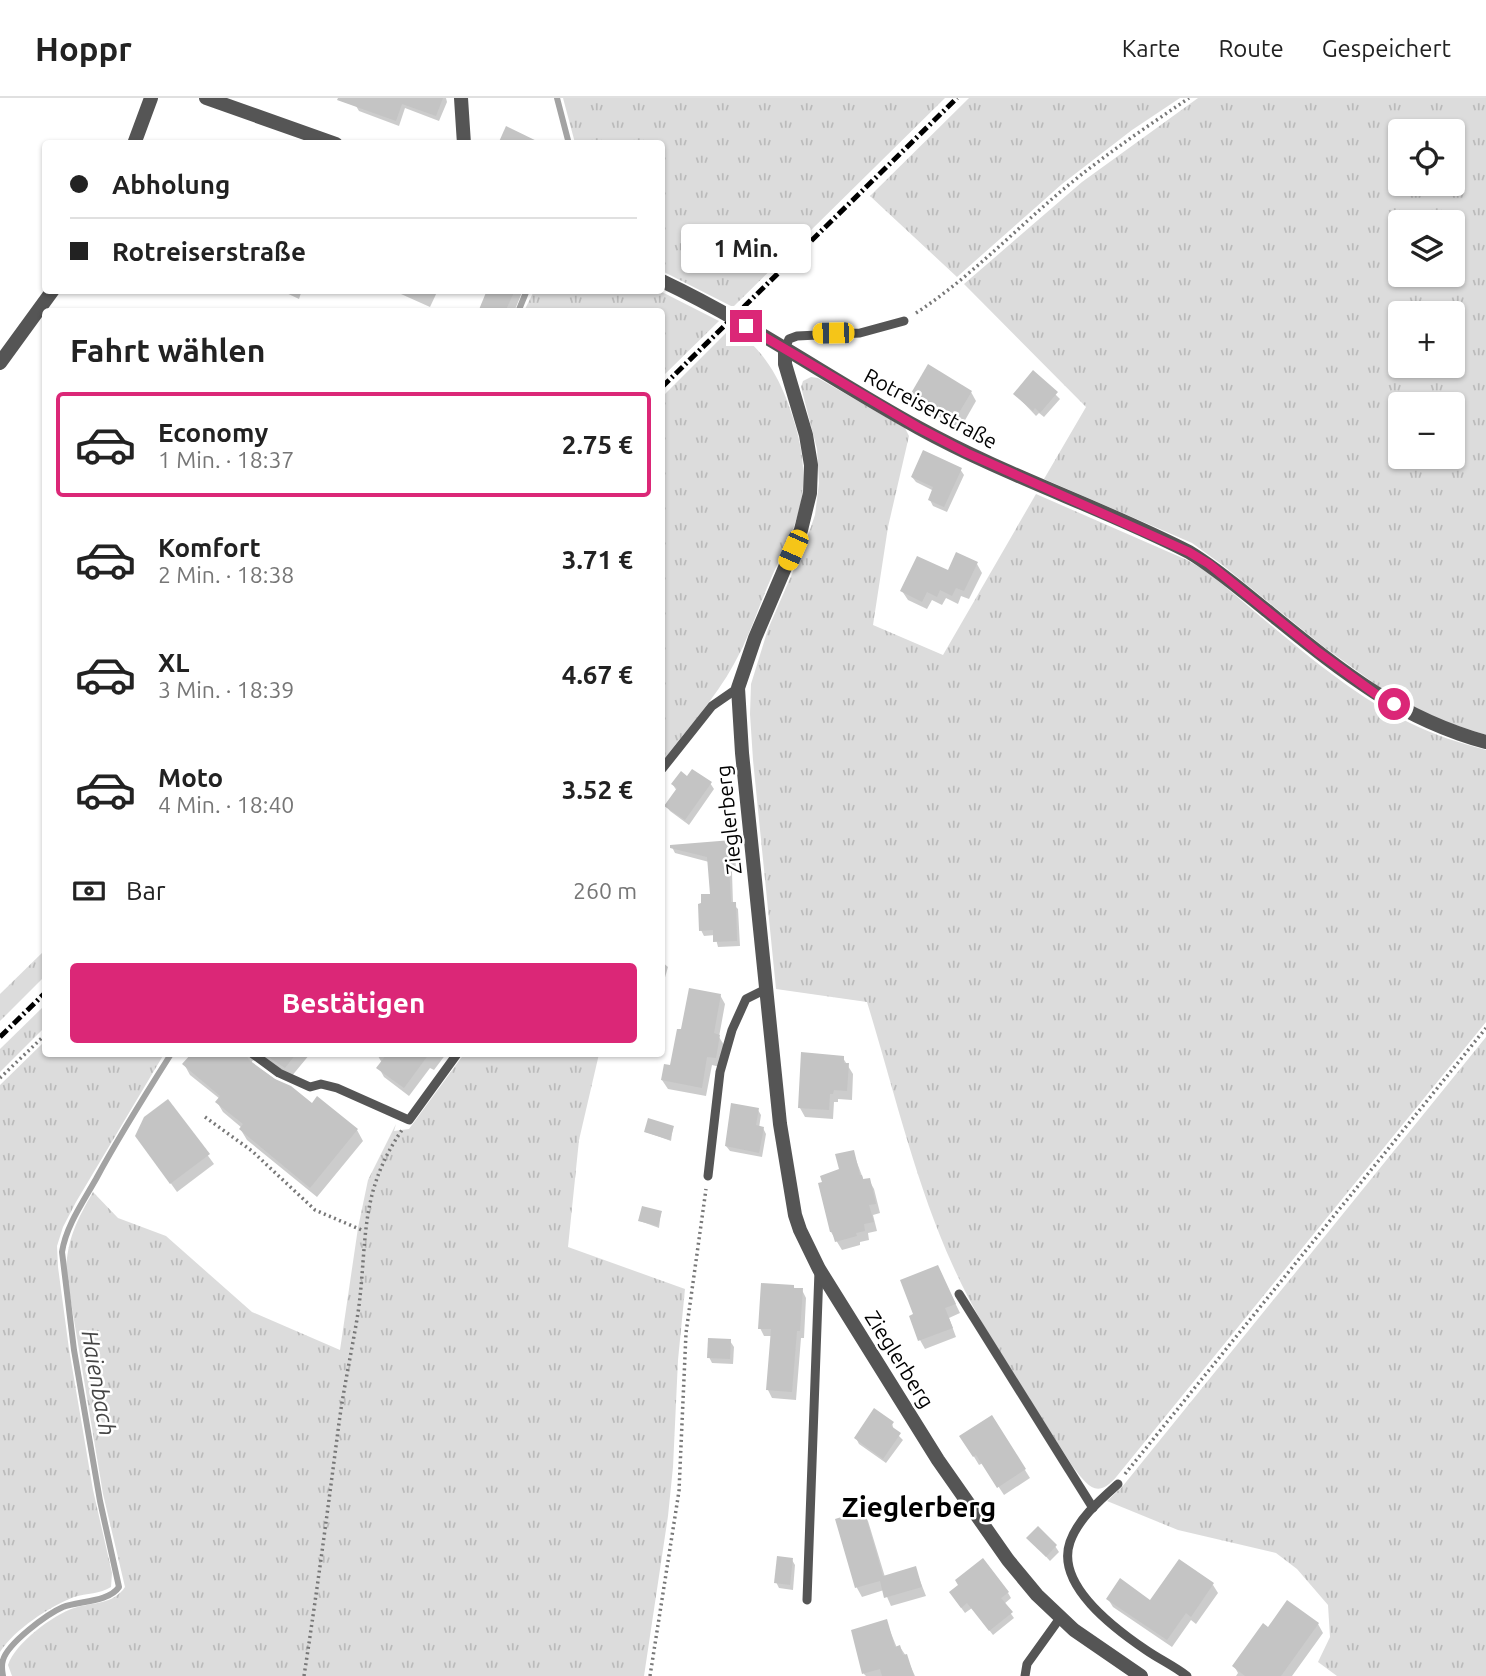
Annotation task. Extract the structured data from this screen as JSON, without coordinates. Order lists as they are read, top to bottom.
{
  "streets": {
    "street": ["Rotreiserstraße", "Zieglerberg"]
  },
  "crossings": [
    ["Rotreiserstraße", "Zieglerberg"]
  ],
  "districts": ["Zieglerberg"],
  "water": ["Haienbach"],
  "page": {
    "header": "Hoppr",
    "nav": ["Karte", "Route", "Gespeichert"],
    "map_buttons": ["+", "−"],
    "banner": ["Abholung", "Rotreiserstraße"],
    "bubble": "1 Min.",
    "heading": "Fahrt wählen",
    "list": [
      {
        "name": "Economy",
        "note": "1 Min. · 18:37",
        "value": "2.75 €"
      },
      {
        "name": "Komfort",
        "note": "2 Min. · 18:38",
        "value": "3.71 €"
      },
      {
        "name": "XL",
        "note": "3 Min. · 18:39",
        "value": "4.67 €"
      },
      {
        "name": "Moto",
        "note": "4 Min. · 18:40",
        "value": "3.52 €"
      }
    ],
    "pay": ["Bar", "260 m"],
    "buttons": "Bestätigen"
  }
}
